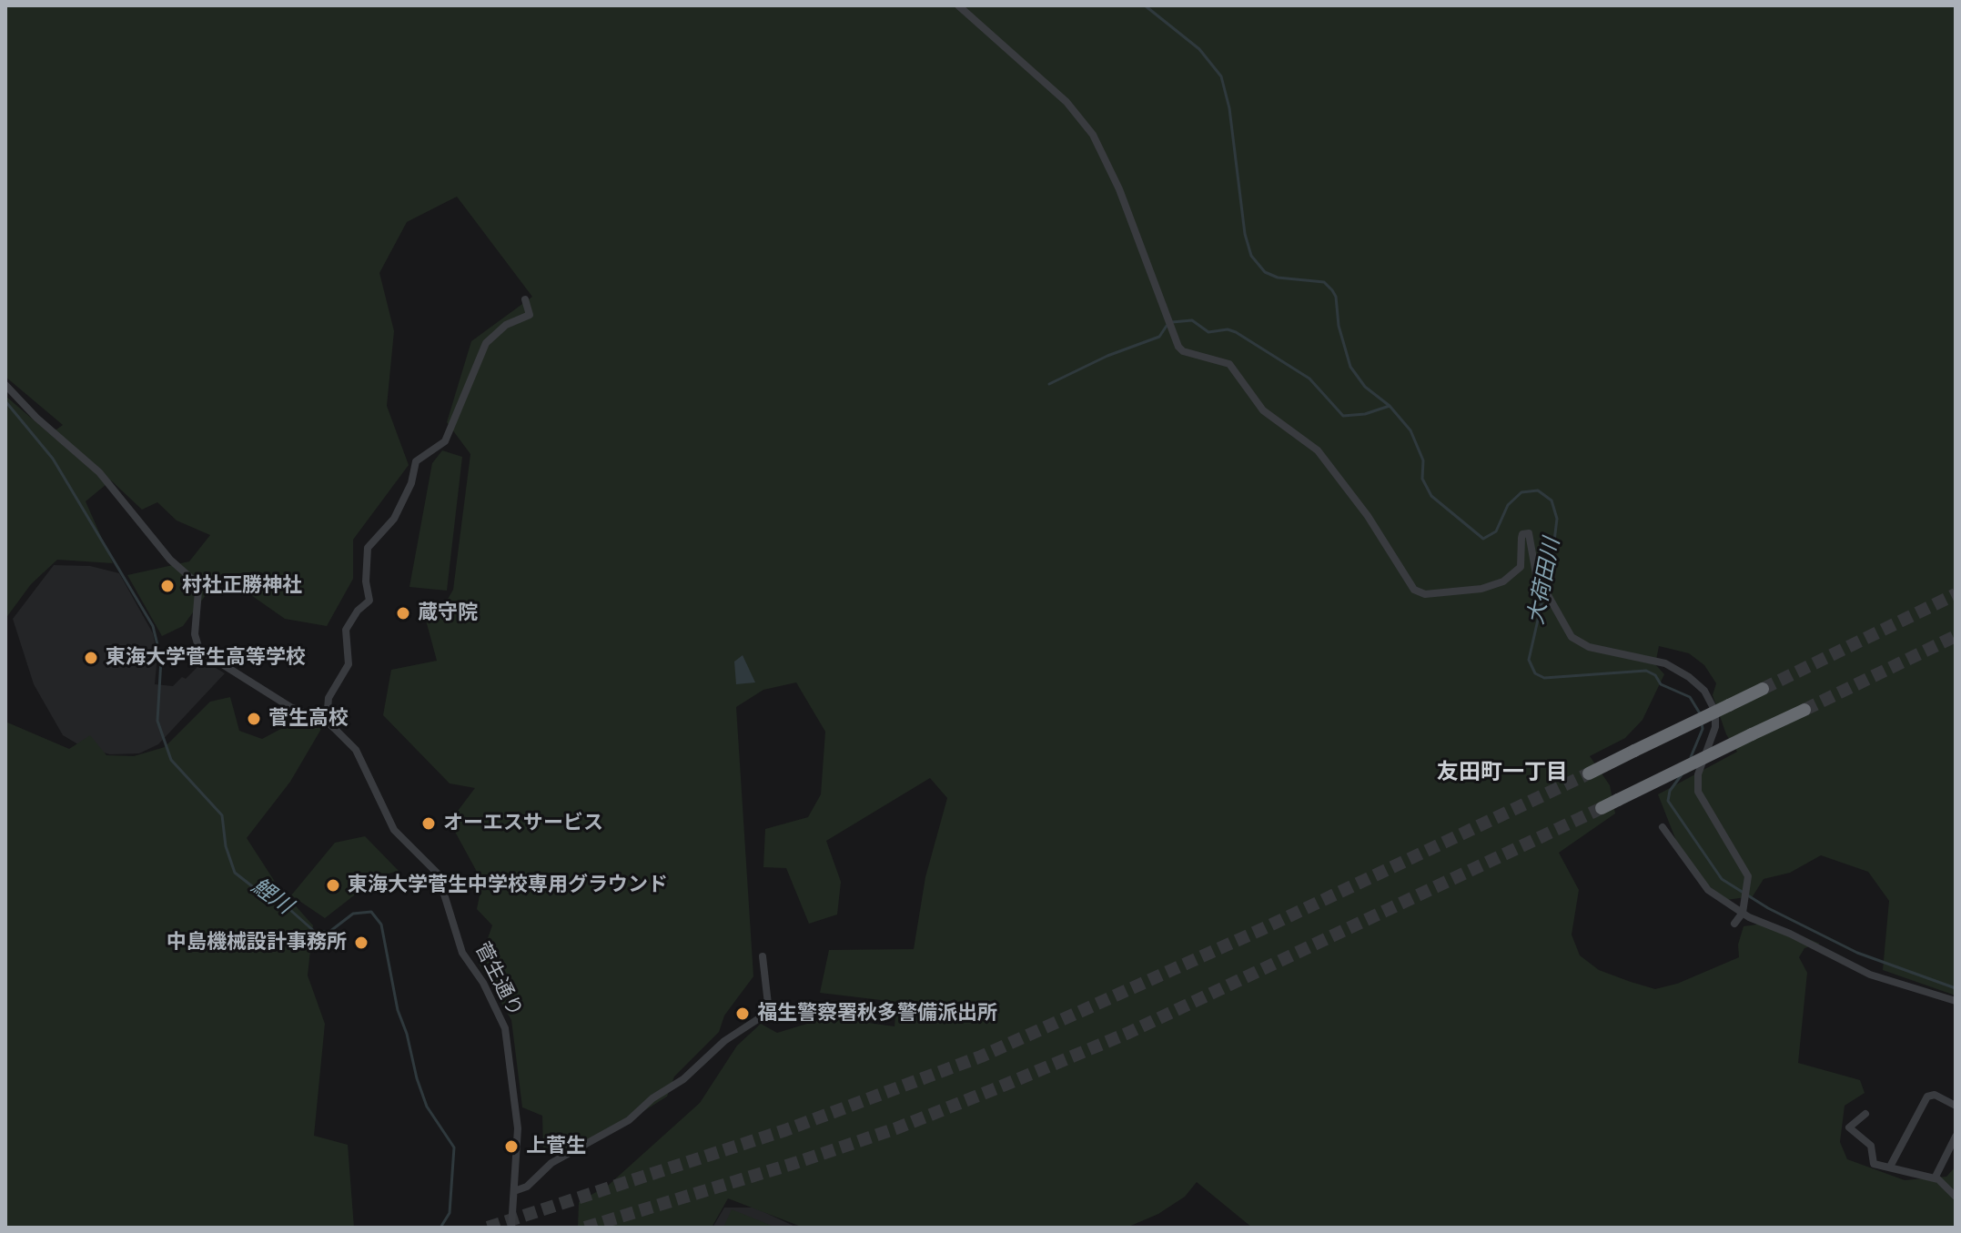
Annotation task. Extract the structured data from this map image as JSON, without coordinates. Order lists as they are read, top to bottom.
{
  "streets": {
    "street": ["菅生通り"]
  },
  "districts": ["友田町一丁目"],
  "water": ["大荷田川", "鯉川"],
  "places": [
    "村社正勝神社",
    "蔵守院",
    "東海大学菅生高等学校",
    "菅生高校",
    "オーエスサービス",
    "東海大学菅生中学校専用グラウンド",
    "中島機械設計事務所",
    "福生警察署秋多警備派出所",
    "上菅生"
  ]
}
